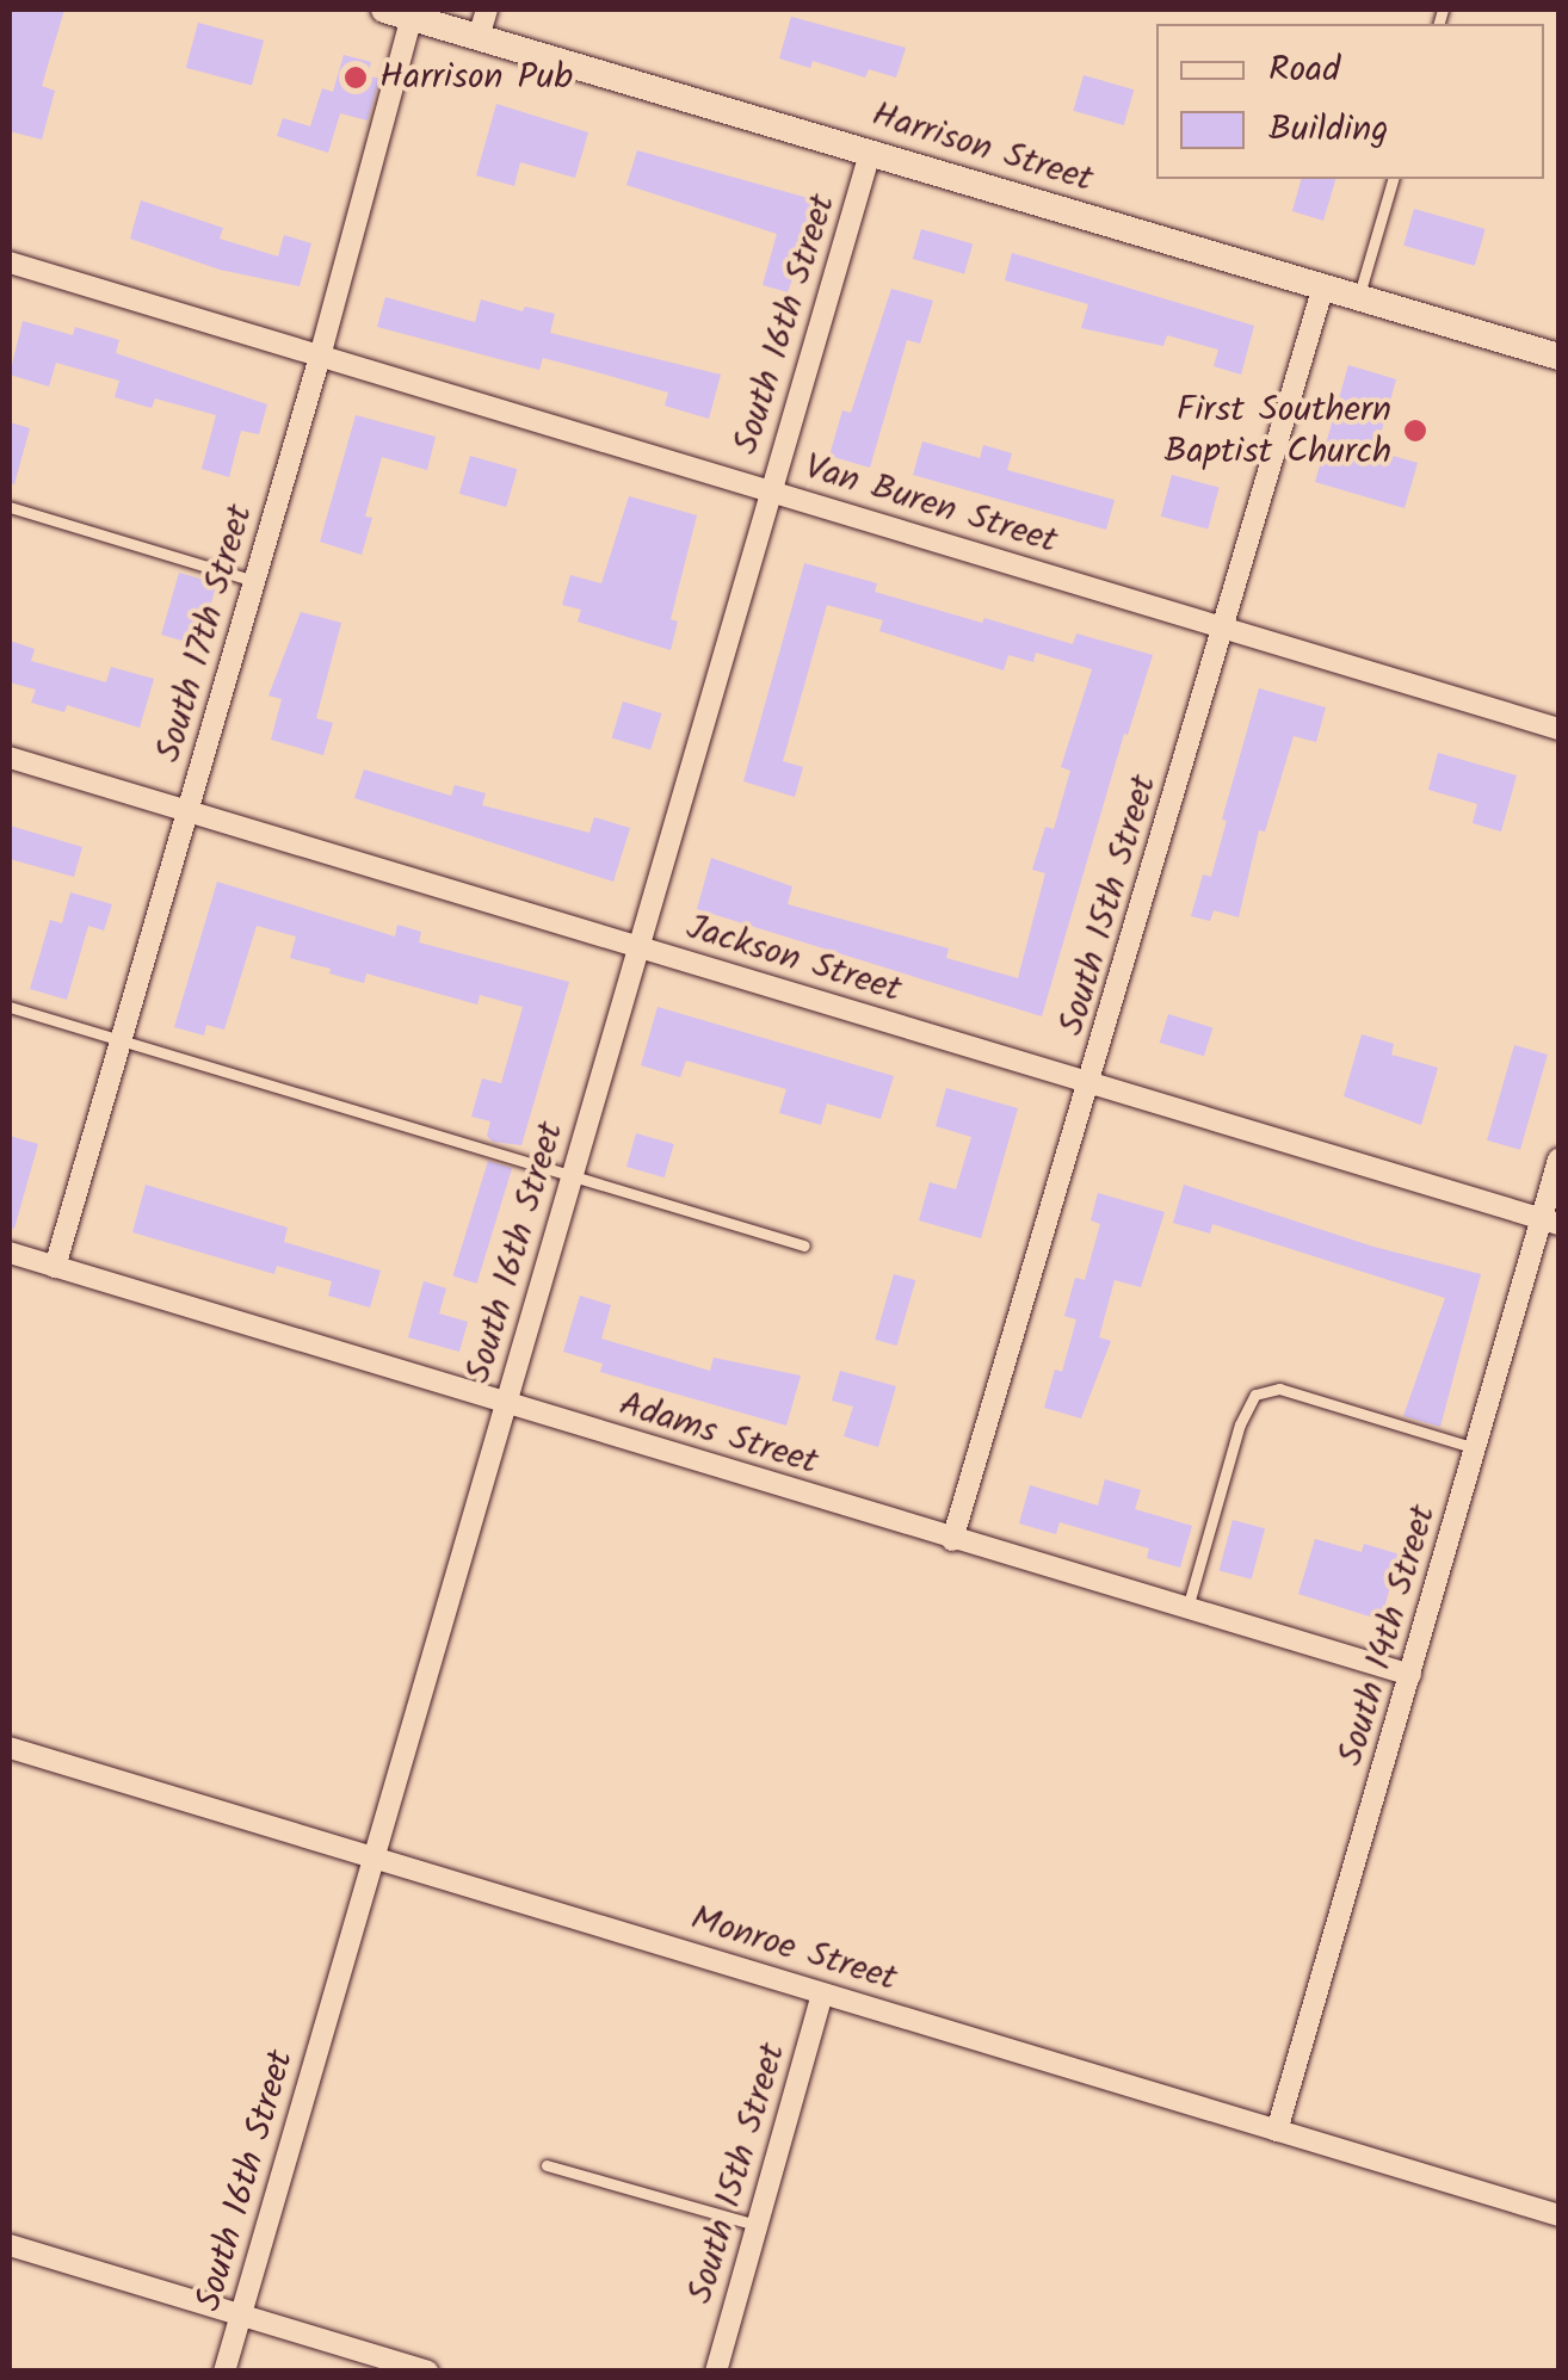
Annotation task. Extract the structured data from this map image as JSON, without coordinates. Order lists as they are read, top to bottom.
{
  "streets": {
    "street": [
      "Harrison Street",
      "South 16th Street",
      "Van Buren Street",
      "South 17th Street",
      "South 15th Street",
      "Jackson Street",
      "Adams Street",
      "South 14th Street",
      "Monroe Street"
    ]
  },
  "crossings": [
    ["Harrison Street", "South 16th Street"],
    ["Harrison Street", "South 17th Street"],
    ["Harrison Street", "South 15th Street"],
    ["South 16th Street", "Van Buren Street"],
    ["South 16th Street", "Jackson Street"],
    ["South 16th Street", "Adams Street"],
    ["South 16th Street", "Monroe Street"],
    ["Van Buren Street", "South 17th Street"],
    ["Van Buren Street", "South 15th Street"],
    ["South 17th Street", "Jackson Street"],
    ["South 17th Street", "Adams Street"],
    ["South 15th Street", "Jackson Street"],
    ["South 15th Street", "Adams Street"],
    ["South 15th Street", "Monroe Street"],
    ["Jackson Street", "South 14th Street"],
    ["Adams Street", "South 14th Street"],
    ["South 14th Street", "Monroe Street"]
  ],
  "places": ["Harrison Pub", "First Southern Baptist Church"],
  "legend": ["Road", "Building"]
}
